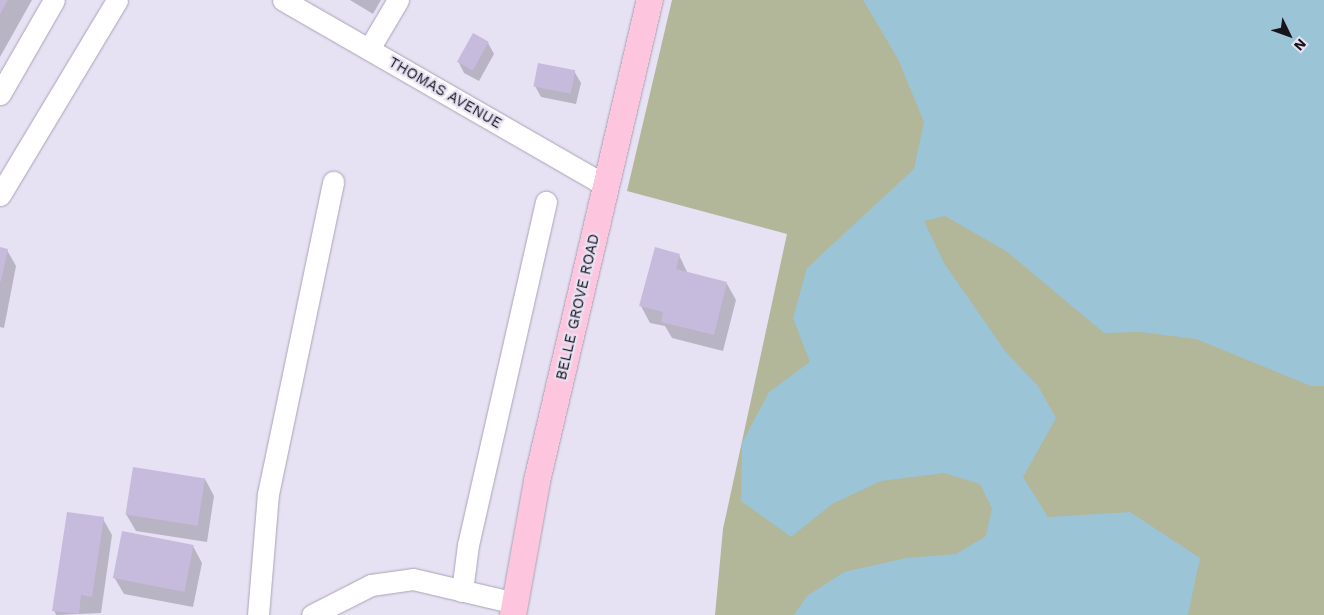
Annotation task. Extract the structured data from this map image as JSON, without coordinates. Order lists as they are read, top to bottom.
{
  "streets": {
    "main road": ["BELLE GROVE ROAD"],
    "street": ["THOMAS AVENUE"]
  },
  "crossings": [
    ["THOMAS AVENUE", "BELLE GROVE ROAD"]
  ],
  "north": "bottom right"
}
